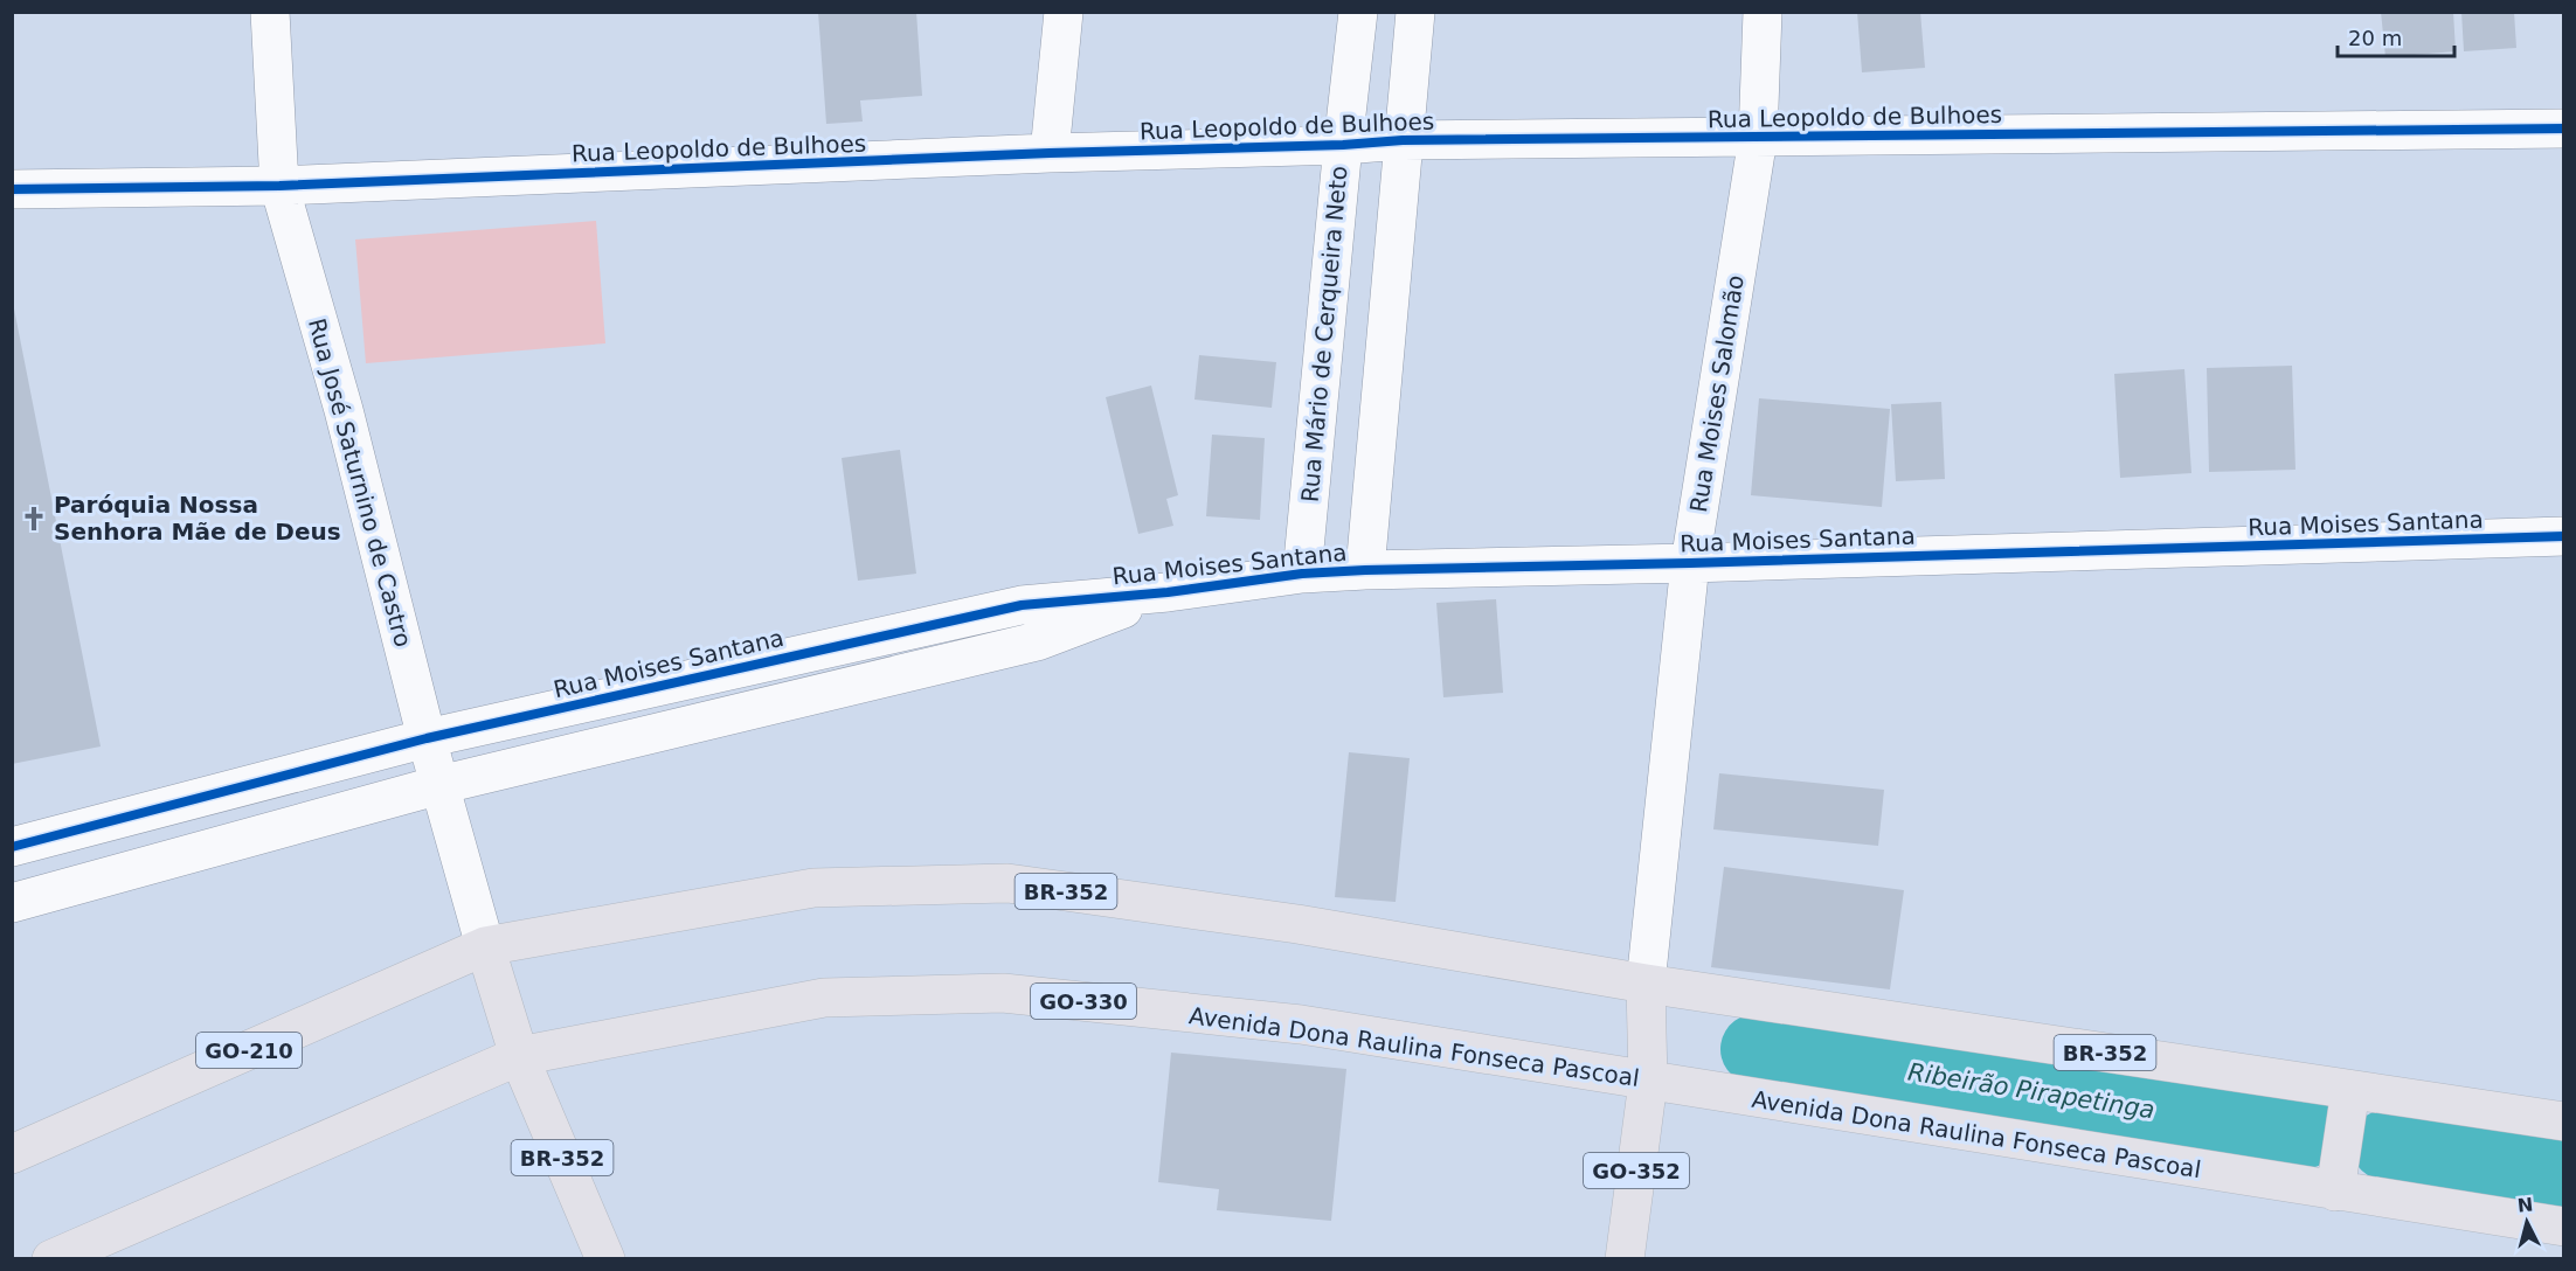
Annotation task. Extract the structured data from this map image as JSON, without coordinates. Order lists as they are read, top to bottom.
{
  "streets": {
    "main road": [
      "BR-352",
      "GO-330",
      "Avenida Dona Raulina Fonseca Pascoal",
      "GO-210",
      "GO-352"
    ],
    "street": [
      "Rua Leopoldo de Bulhoes",
      "Rua Mário de Cerqueira Neto",
      "Rua Moises Salomão",
      "Rua José Saturnino de Castro",
      "Rua Moises Santana"
    ]
  },
  "crossings": [
    ["Rua Leopoldo de Bulhoes", "Rua Mário de Cerqueira Neto"],
    ["Rua Leopoldo de Bulhoes", "Rua Moises Salomão"],
    ["Rua Leopoldo de Bulhoes", "Rua José Saturnino de Castro"],
    ["Rua Mário de Cerqueira Neto", "Rua Moises Santana"],
    ["Rua Moises Salomão", "Rua Moises Santana"],
    ["Rua Moises Salomão", "BR-352"],
    ["Rua José Saturnino de Castro", "Rua Moises Santana"],
    ["Rua José Saturnino de Castro", "BR-352"],
    ["Rua José Saturnino de Castro", "GO-210"],
    ["BR-352", "Avenida Dona Raulina Fonseca Pascoal"],
    ["BR-352", "GO-210"],
    ["Avenida Dona Raulina Fonseca Pascoal", "GO-352"]
  ],
  "water": ["Ribeirão Pirapetinga"],
  "places": {
    "church": ["Paróquia Nossa Senhora Mãe de Deus"]
  },
  "scale_bar": "20 m",
  "north": "top"
}
